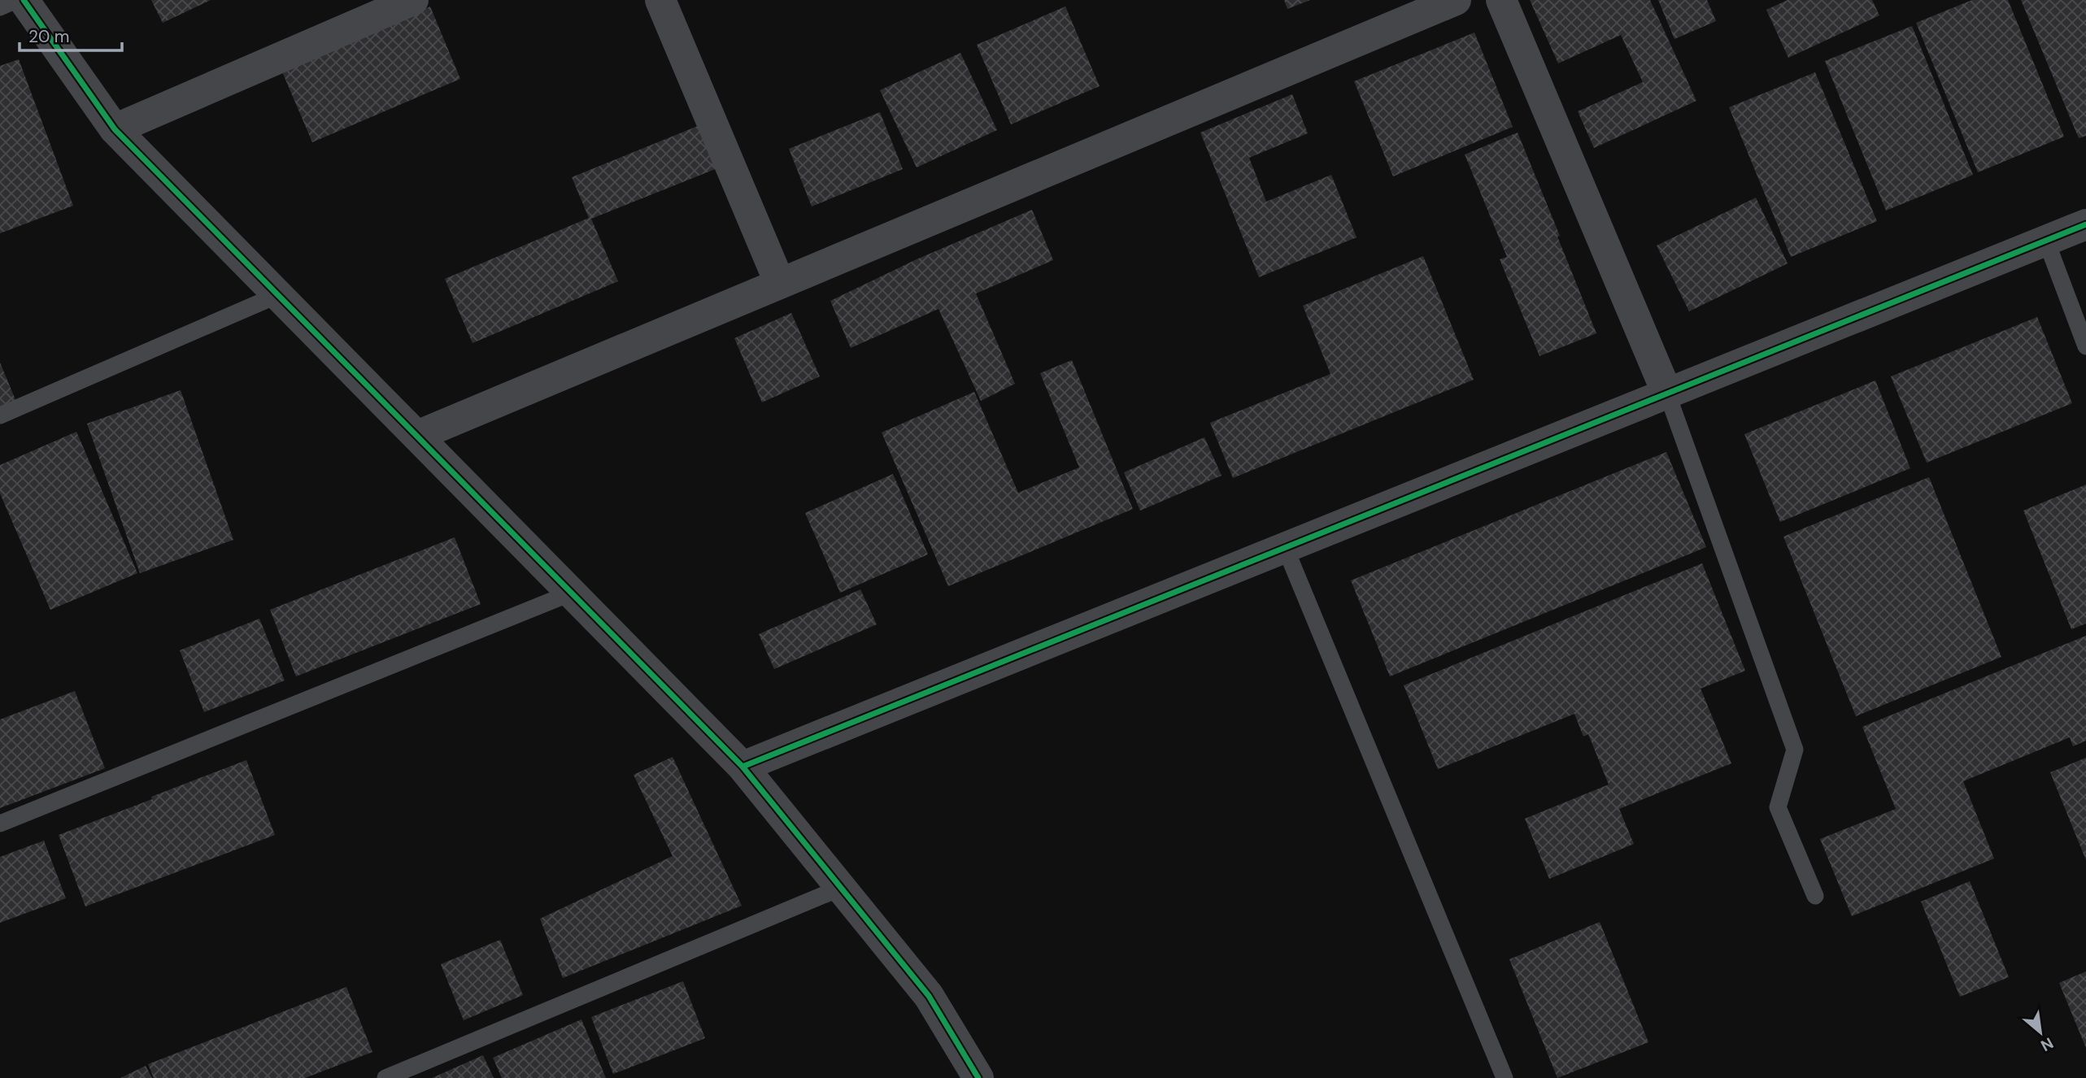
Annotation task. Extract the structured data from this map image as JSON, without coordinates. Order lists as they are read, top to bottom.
{
  "scale_bar": "20 m",
  "north": "bottom right"
}
